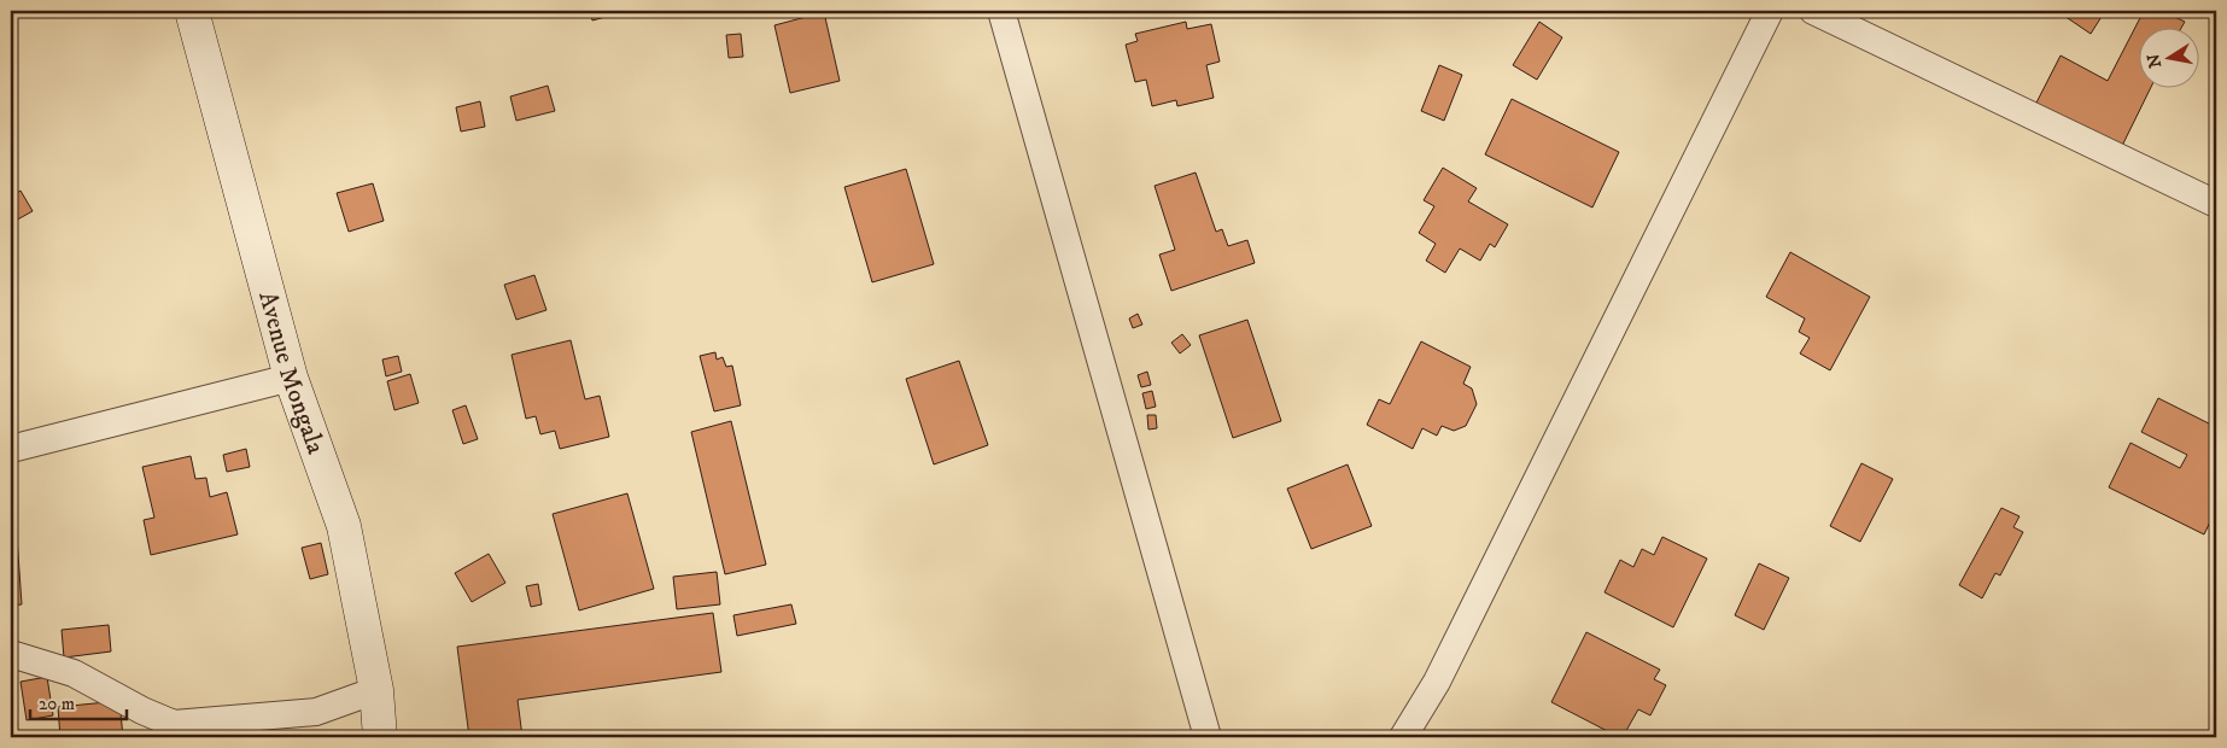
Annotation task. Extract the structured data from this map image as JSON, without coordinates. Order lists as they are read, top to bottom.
{
  "streets": {
    "street": ["Avenue Mongala"]
  },
  "scale_bar": "20 m",
  "north": "left"
}
